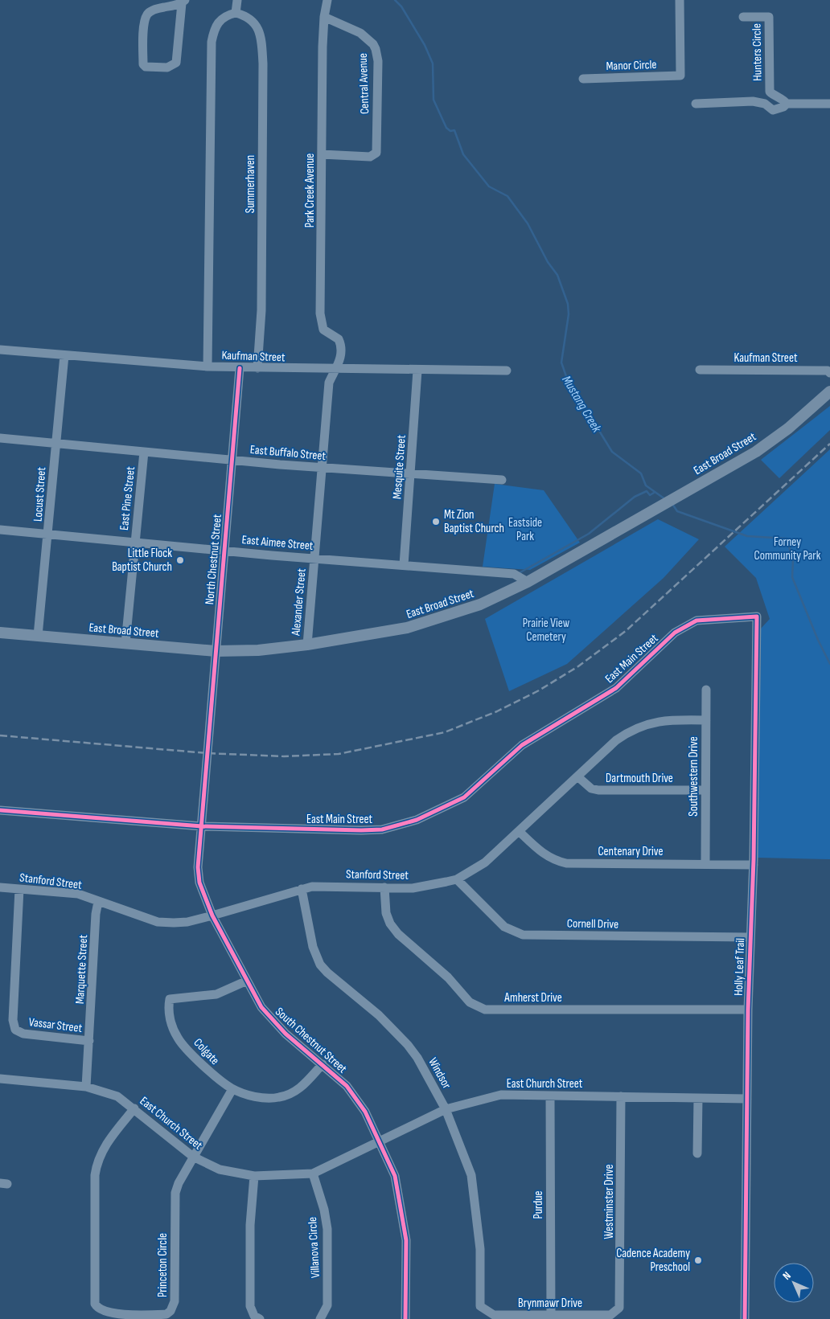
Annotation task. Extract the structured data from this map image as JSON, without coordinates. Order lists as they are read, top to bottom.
{
  "streets": {
    "main road": ["East Broad Street"],
    "street": [
      "Hunters Circle",
      "Manor Circle",
      "Central Avenue",
      "Summerhaven",
      "Park Creek Avenue",
      "Kaufman Street",
      "East Buffalo Street",
      "Mesquite Street",
      "Locust Street",
      "East Pine Street",
      "East Aimee Street",
      "North Chestnut Street",
      "Alexander Street",
      "East Main Street",
      "Southwestern Drive",
      "Dartmouth Drive",
      "Centenary Drive",
      "Stanford Street",
      "Cornell Drive",
      "Holly Leaf Trail",
      "Marquette Street",
      "Amherst Drive",
      "Vassar Street",
      "South Chestnut Street",
      "Colgate",
      "Windsor",
      "East Church Street",
      "Westminster Drive",
      "Purdue",
      "Villanova Circle",
      "Princeton Circle",
      "Brynmawr Drive"
    ]
  },
  "crossings": [
    ["Central Avenue", "Park Creek Avenue"],
    ["Summerhaven", "Kaufman Street"],
    ["Park Creek Avenue", "Kaufman Street"],
    ["Park Creek Avenue", "Alexander Street"],
    ["Kaufman Street", "Mesquite Street"],
    ["Kaufman Street", "Locust Street"],
    ["Kaufman Street", "North Chestnut Street"],
    ["Kaufman Street", "Alexander Street"],
    ["East Buffalo Street", "Mesquite Street"],
    ["East Buffalo Street", "Locust Street"],
    ["East Buffalo Street", "East Pine Street"],
    ["East Buffalo Street", "North Chestnut Street"],
    ["East Buffalo Street", "Alexander Street"],
    ["East Broad Street", "Locust Street"],
    ["East Broad Street", "East Pine Street"],
    ["East Broad Street", "East Aimee Street"],
    ["East Broad Street", "North Chestnut Street"],
    ["East Broad Street", "Alexander Street"],
    ["Mesquite Street", "East Aimee Street"],
    ["Locust Street", "East Aimee Street"],
    ["East Pine Street", "East Aimee Street"],
    ["East Aimee Street", "North Chestnut Street"],
    ["East Aimee Street", "Alexander Street"],
    ["North Chestnut Street", "South Chestnut Street"],
    ["East Main Street", "Holly Leaf Trail"],
    ["East Main Street", "South Chestnut Street"],
    ["Southwestern Drive", "Dartmouth Drive"],
    ["Southwestern Drive", "Centenary Drive"],
    ["Southwestern Drive", "Stanford Street"],
    ["Dartmouth Drive", "Stanford Street"],
    ["Centenary Drive", "Stanford Street"],
    ["Centenary Drive", "Holly Leaf Trail"],
    ["Stanford Street", "Cornell Drive"],
    ["Stanford Street", "Marquette Street"],
    ["Stanford Street", "Amherst Drive"],
    ["Stanford Street", "Vassar Street"],
    ["Stanford Street", "South Chestnut Street"],
    ["Stanford Street", "Windsor"],
    ["Cornell Drive", "Holly Leaf Trail"],
    ["Holly Leaf Trail", "Amherst Drive"],
    ["Holly Leaf Trail", "East Church Street"],
    ["Marquette Street", "Vassar Street"],
    ["Marquette Street", "East Church Street"],
    ["South Chestnut Street", "Colgate"],
    ["South Chestnut Street", "East Church Street"],
    ["Colgate", "Princeton Circle"],
    ["Windsor", "East Church Street"],
    ["Windsor", "Brynmawr Drive"],
    ["East Church Street", "Westminster Drive"],
    ["East Church Street", "Purdue"],
    ["East Church Street", "Villanova Circle"],
    ["East Church Street", "Princeton Circle"],
    ["Westminster Drive", "Brynmawr Drive"],
    ["Purdue", "Brynmawr Drive"]
  ],
  "water": ["Mustang Creek"],
  "parks": ["Eastside Park", "Forney Community Park", "Prairie View Cemetery"],
  "places": ["Mt Zion Baptist Church", "Little Flock Baptist Church", "Cadence Academy Preschool"],
  "north": "top left"
}
